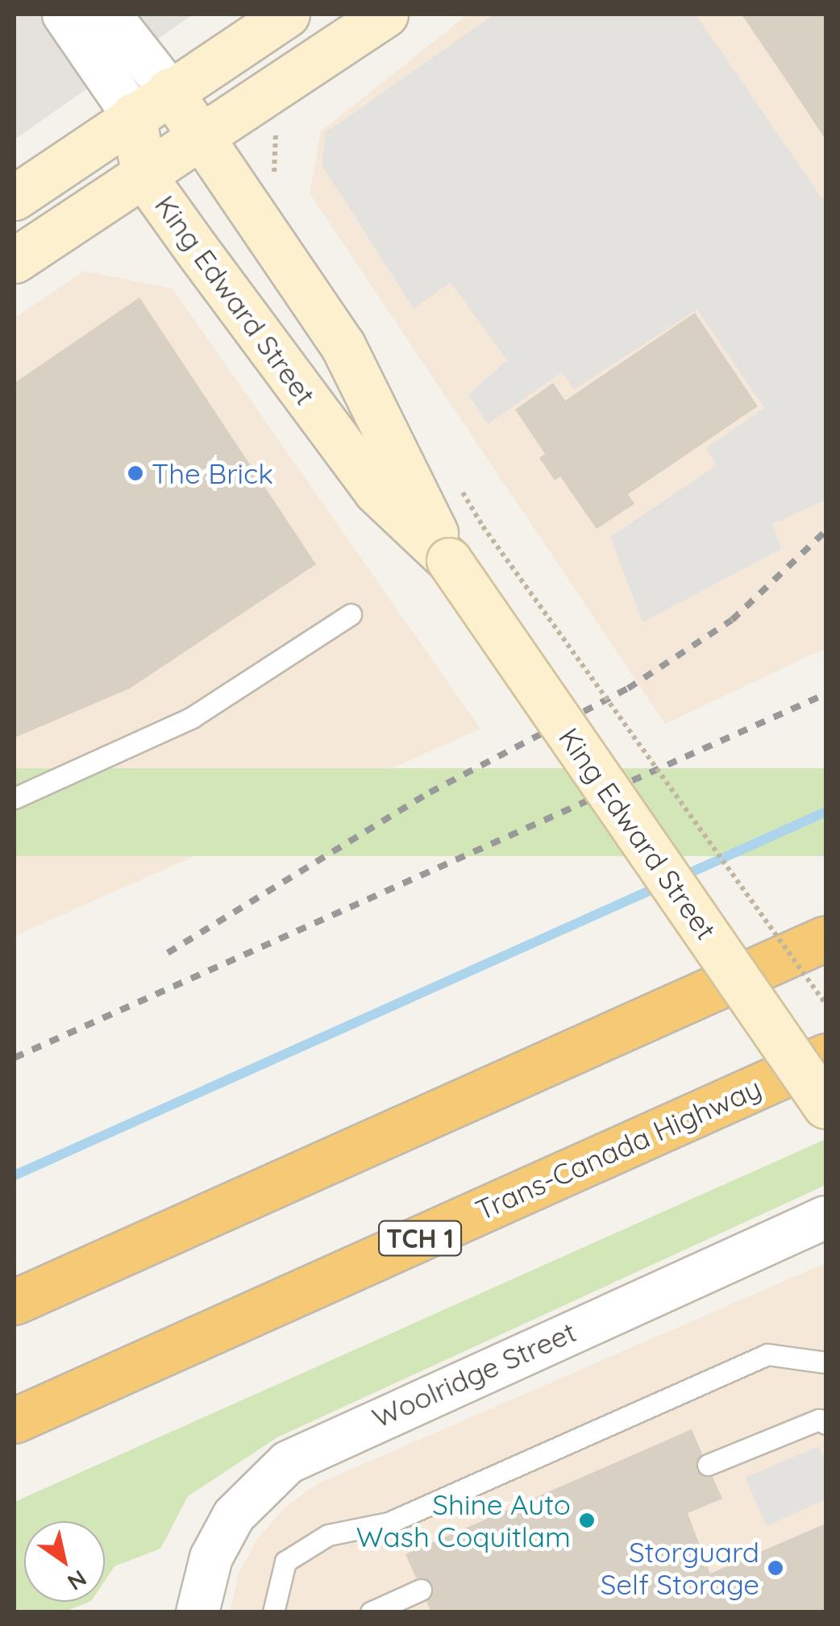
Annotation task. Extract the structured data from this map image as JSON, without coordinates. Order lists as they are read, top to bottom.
{
  "streets": {
    "highway": ["Trans-Canada Highway", "TCH 1"],
    "main road": ["King Edward Street"],
    "street": ["Woolridge Street"]
  },
  "places": ["The Brick", "Shine Auto Wash Coquitlam", "Storguard Self Storage"],
  "north": "bottom right"
}
